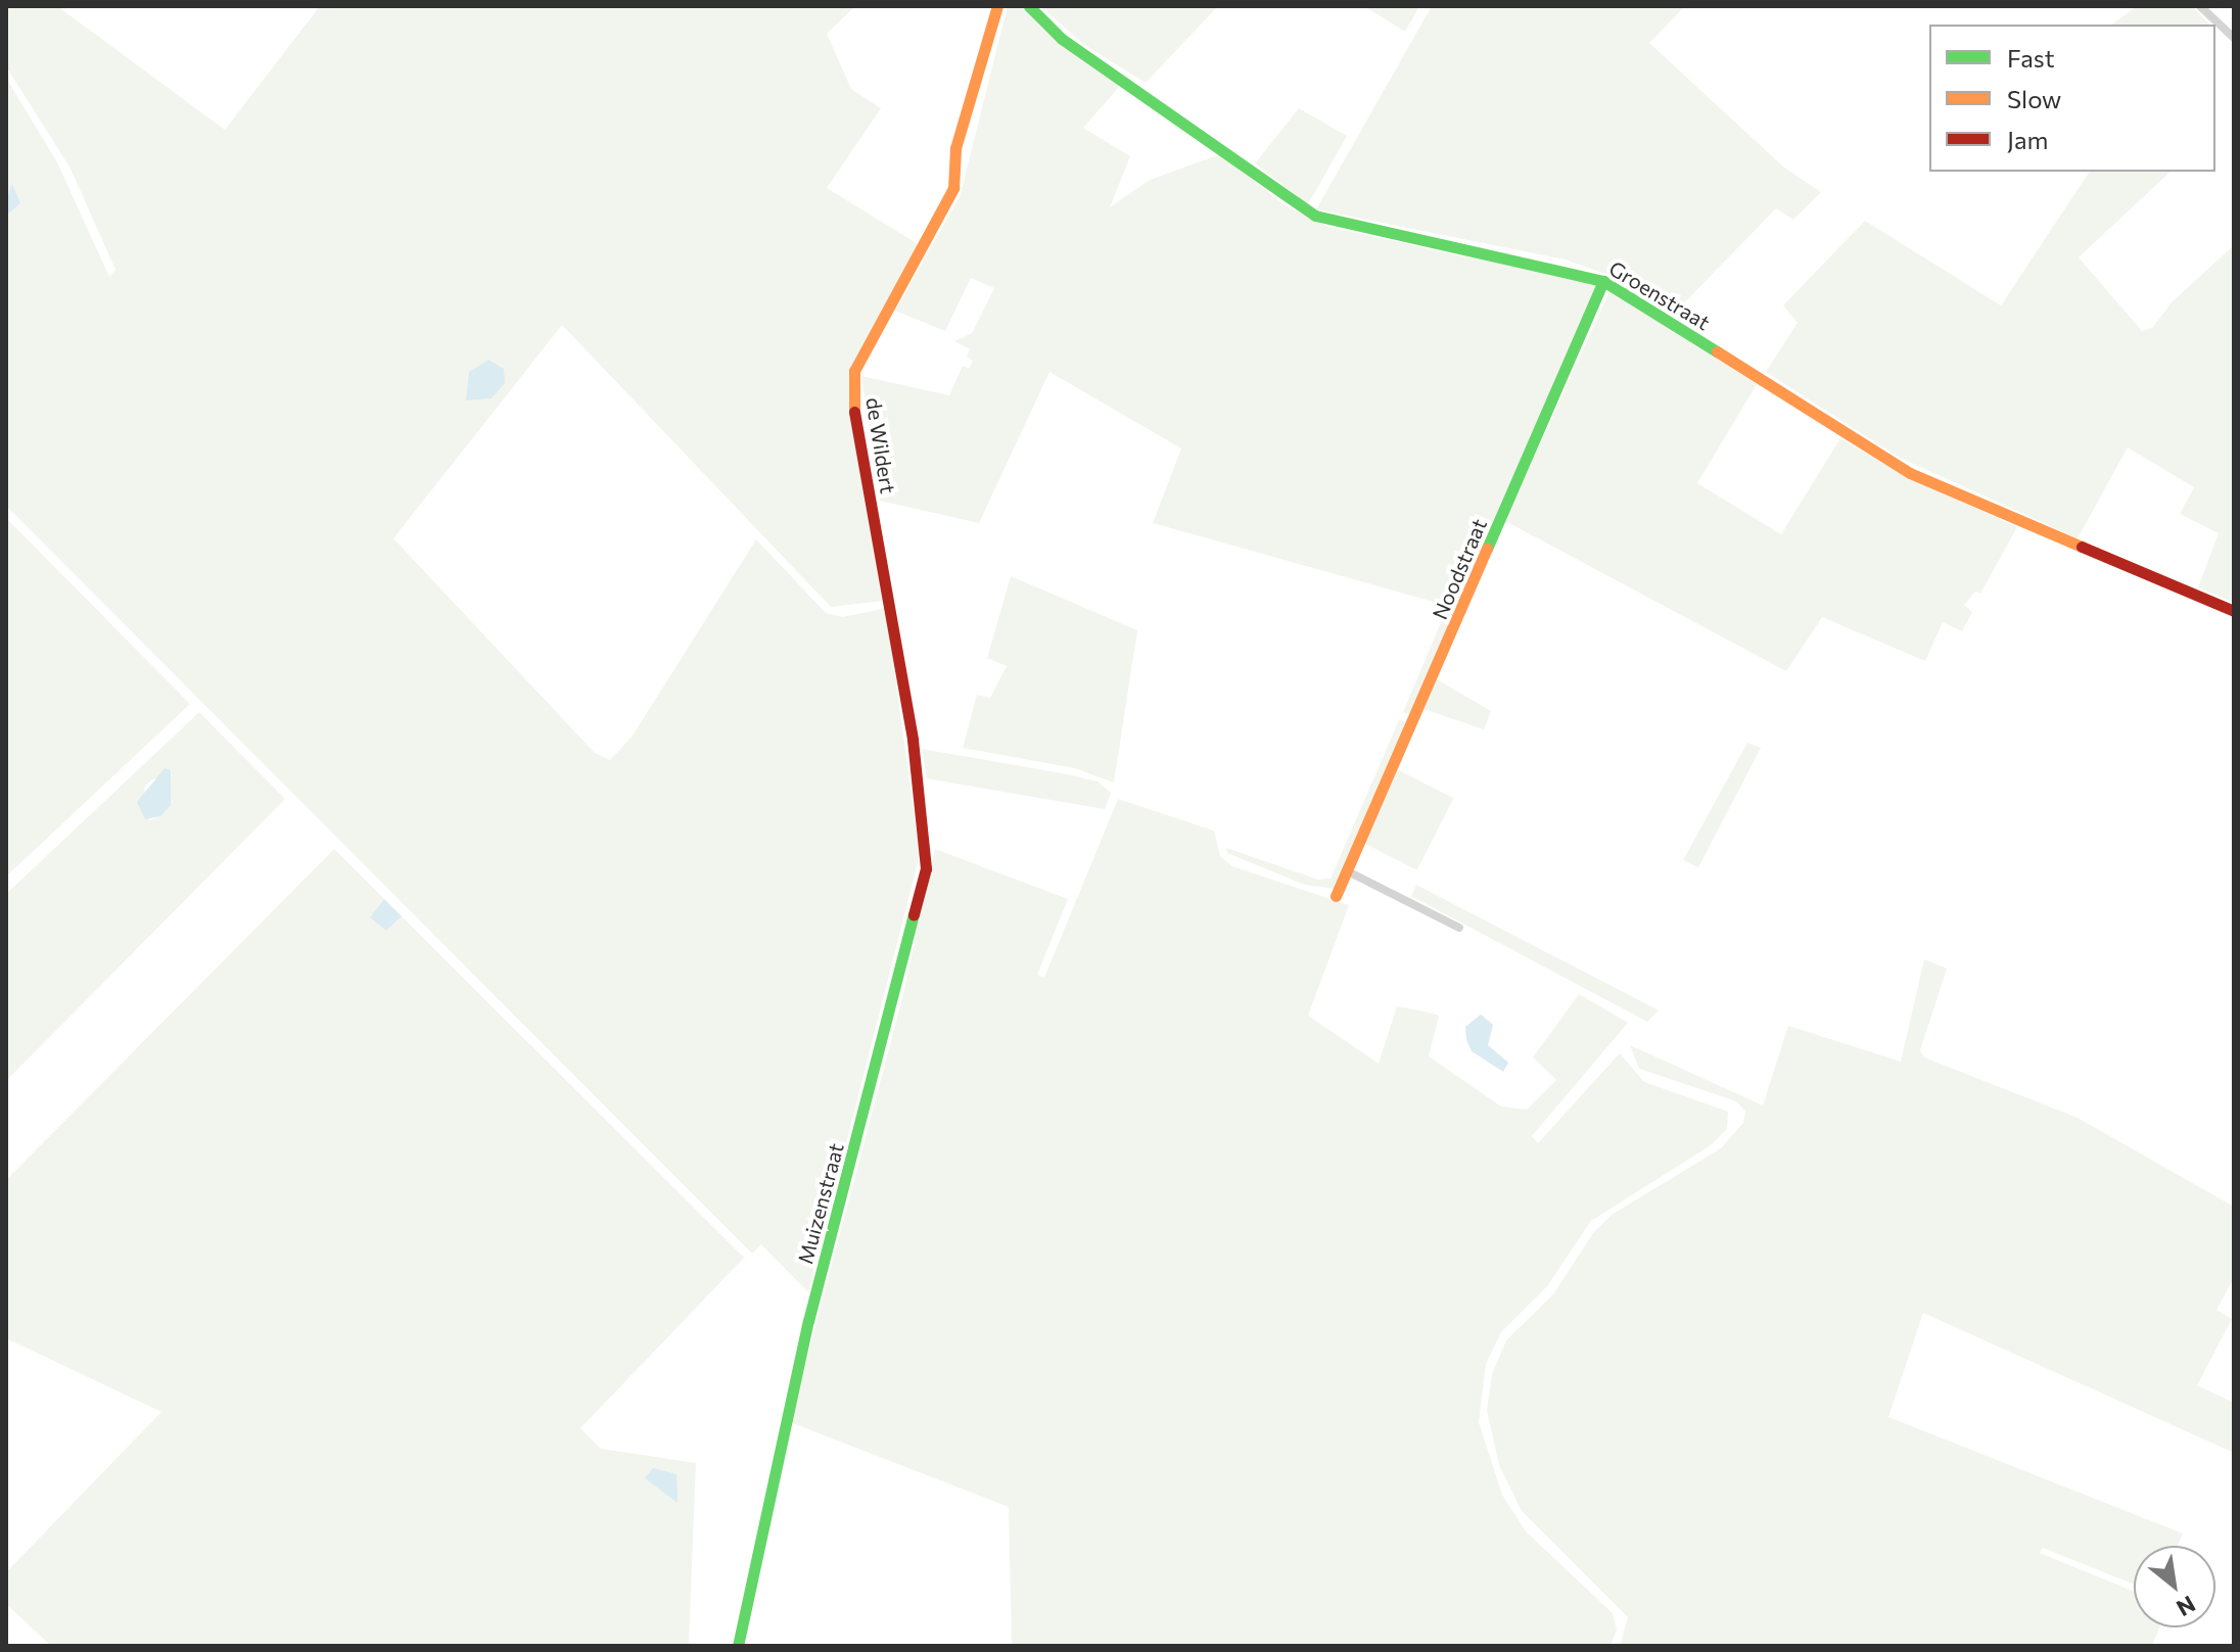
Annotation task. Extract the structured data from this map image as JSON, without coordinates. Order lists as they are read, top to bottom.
{
  "streets": {
    "street": [
      "Groenstraat",
      "de Wildert",
      "Noodstraat",
      "Muizenstraat"
    ]
  },
  "crossings": [
    ["Groenstraat", "Noodstraat"],
    ["de Wildert", "Muizenstraat"]
  ],
  "legend": ["Fast", "Slow", "Jam"],
  "north": "bottom right"
}
